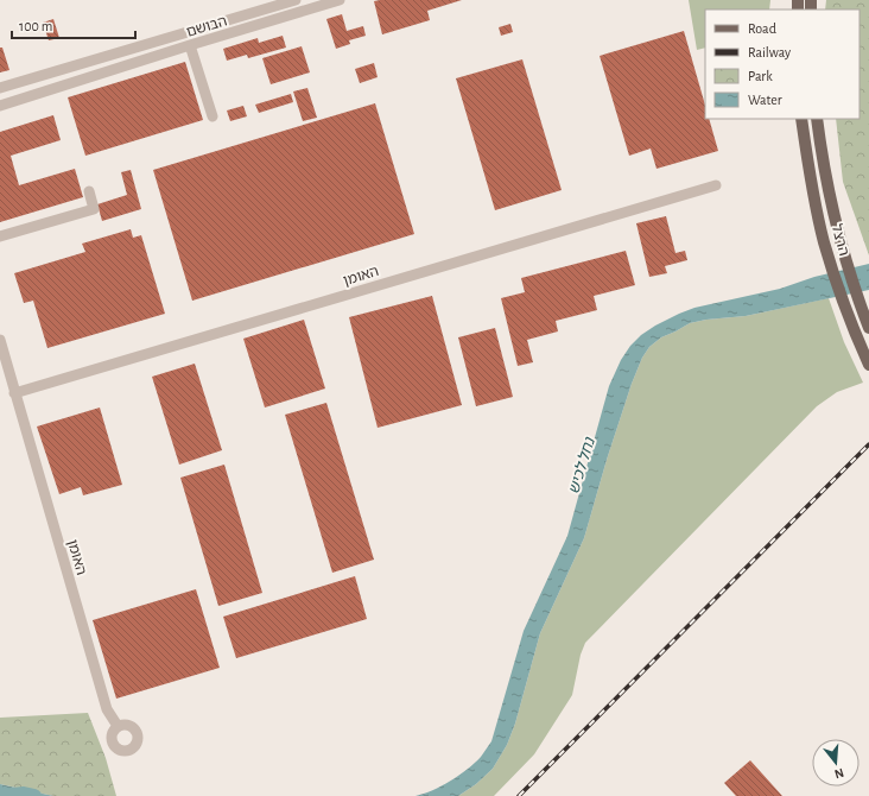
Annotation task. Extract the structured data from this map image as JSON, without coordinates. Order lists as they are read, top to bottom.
{
  "streets": {
    "main road": ["הרצל"],
    "street": ["הבושם", "האומן"]
  },
  "water": ["נחל לכיש"],
  "legend": [
    "Road",
    "Railway",
    "Park",
    "Water"
  ],
  "scale_bar": "100 m",
  "north": "bottom"
}
